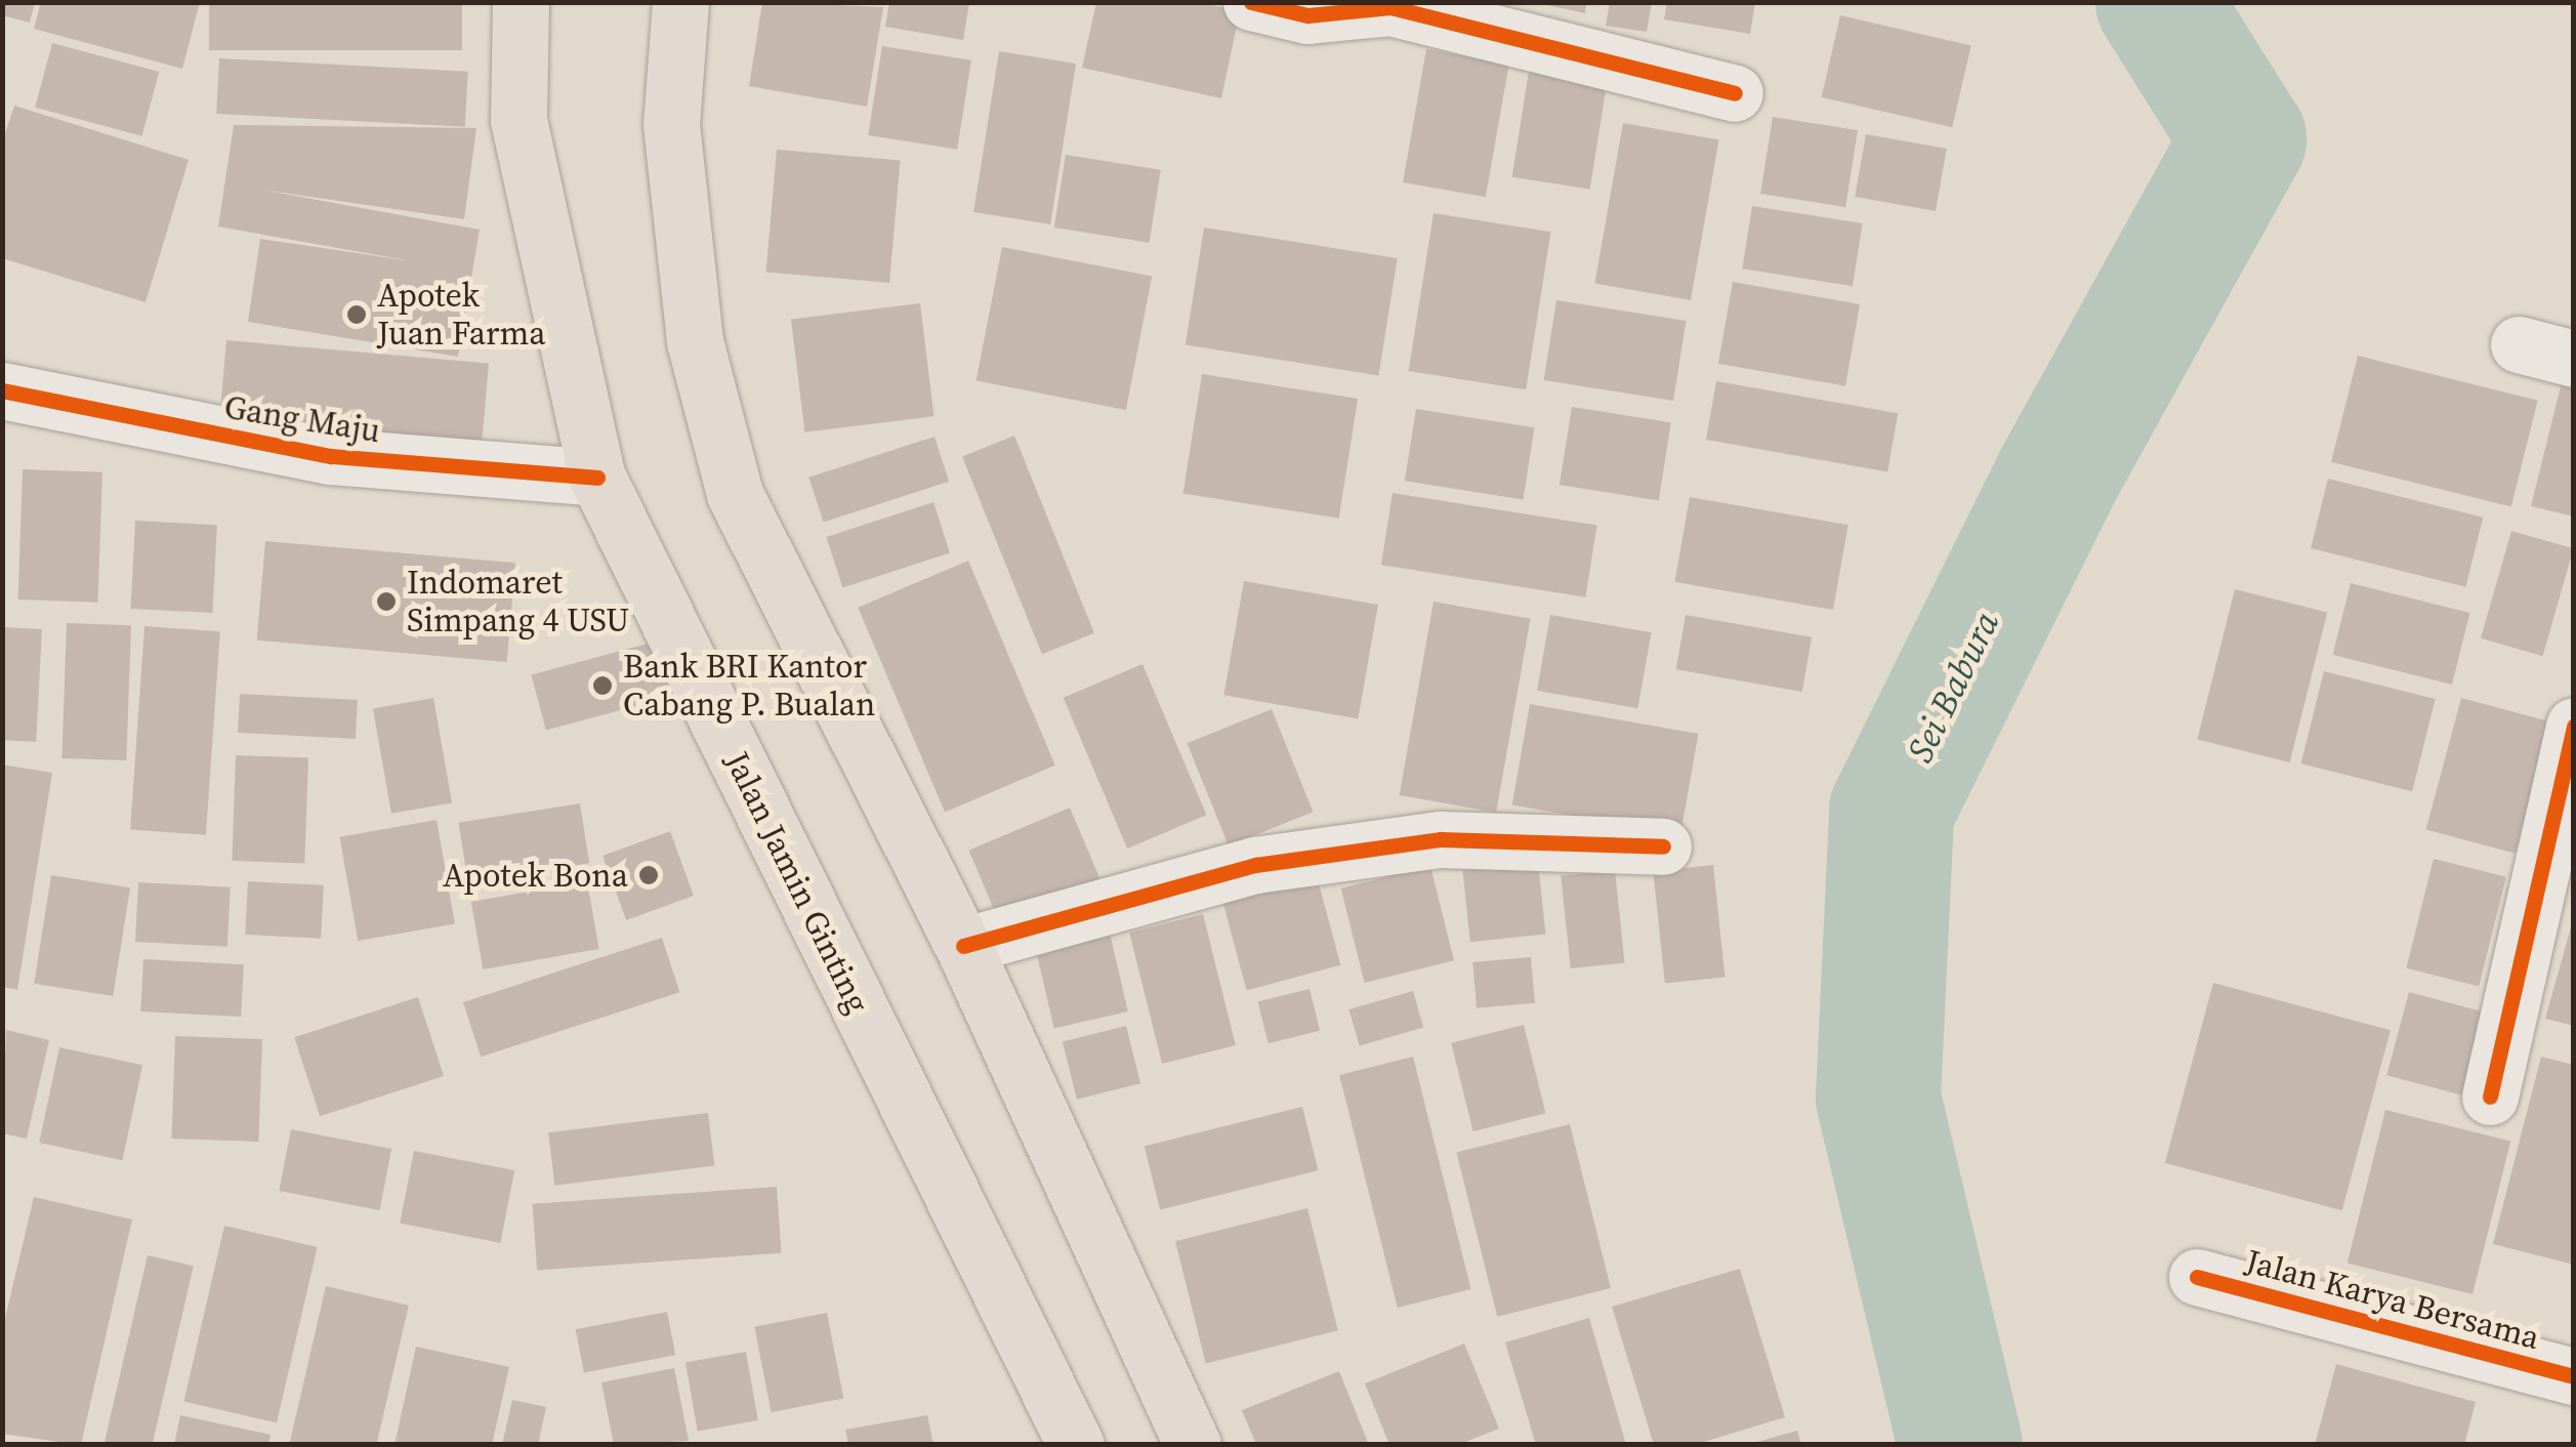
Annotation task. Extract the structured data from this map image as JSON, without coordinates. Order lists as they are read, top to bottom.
{
  "streets": {
    "main road": ["Jalan Jamin Ginting"],
    "street": ["Gang Maju", "Jalan Karya Bersama"]
  },
  "crossings": [
    ["Gang Maju", "Jalan Jamin Ginting"]
  ],
  "water": ["Sei Babura"],
  "places": [
    "Apotek Juan Farma",
    "Indomaret Simpang 4 USU",
    "Bank BRI Kantor Cabang P. Bualan",
    "Apotek Bona"
  ]
}
